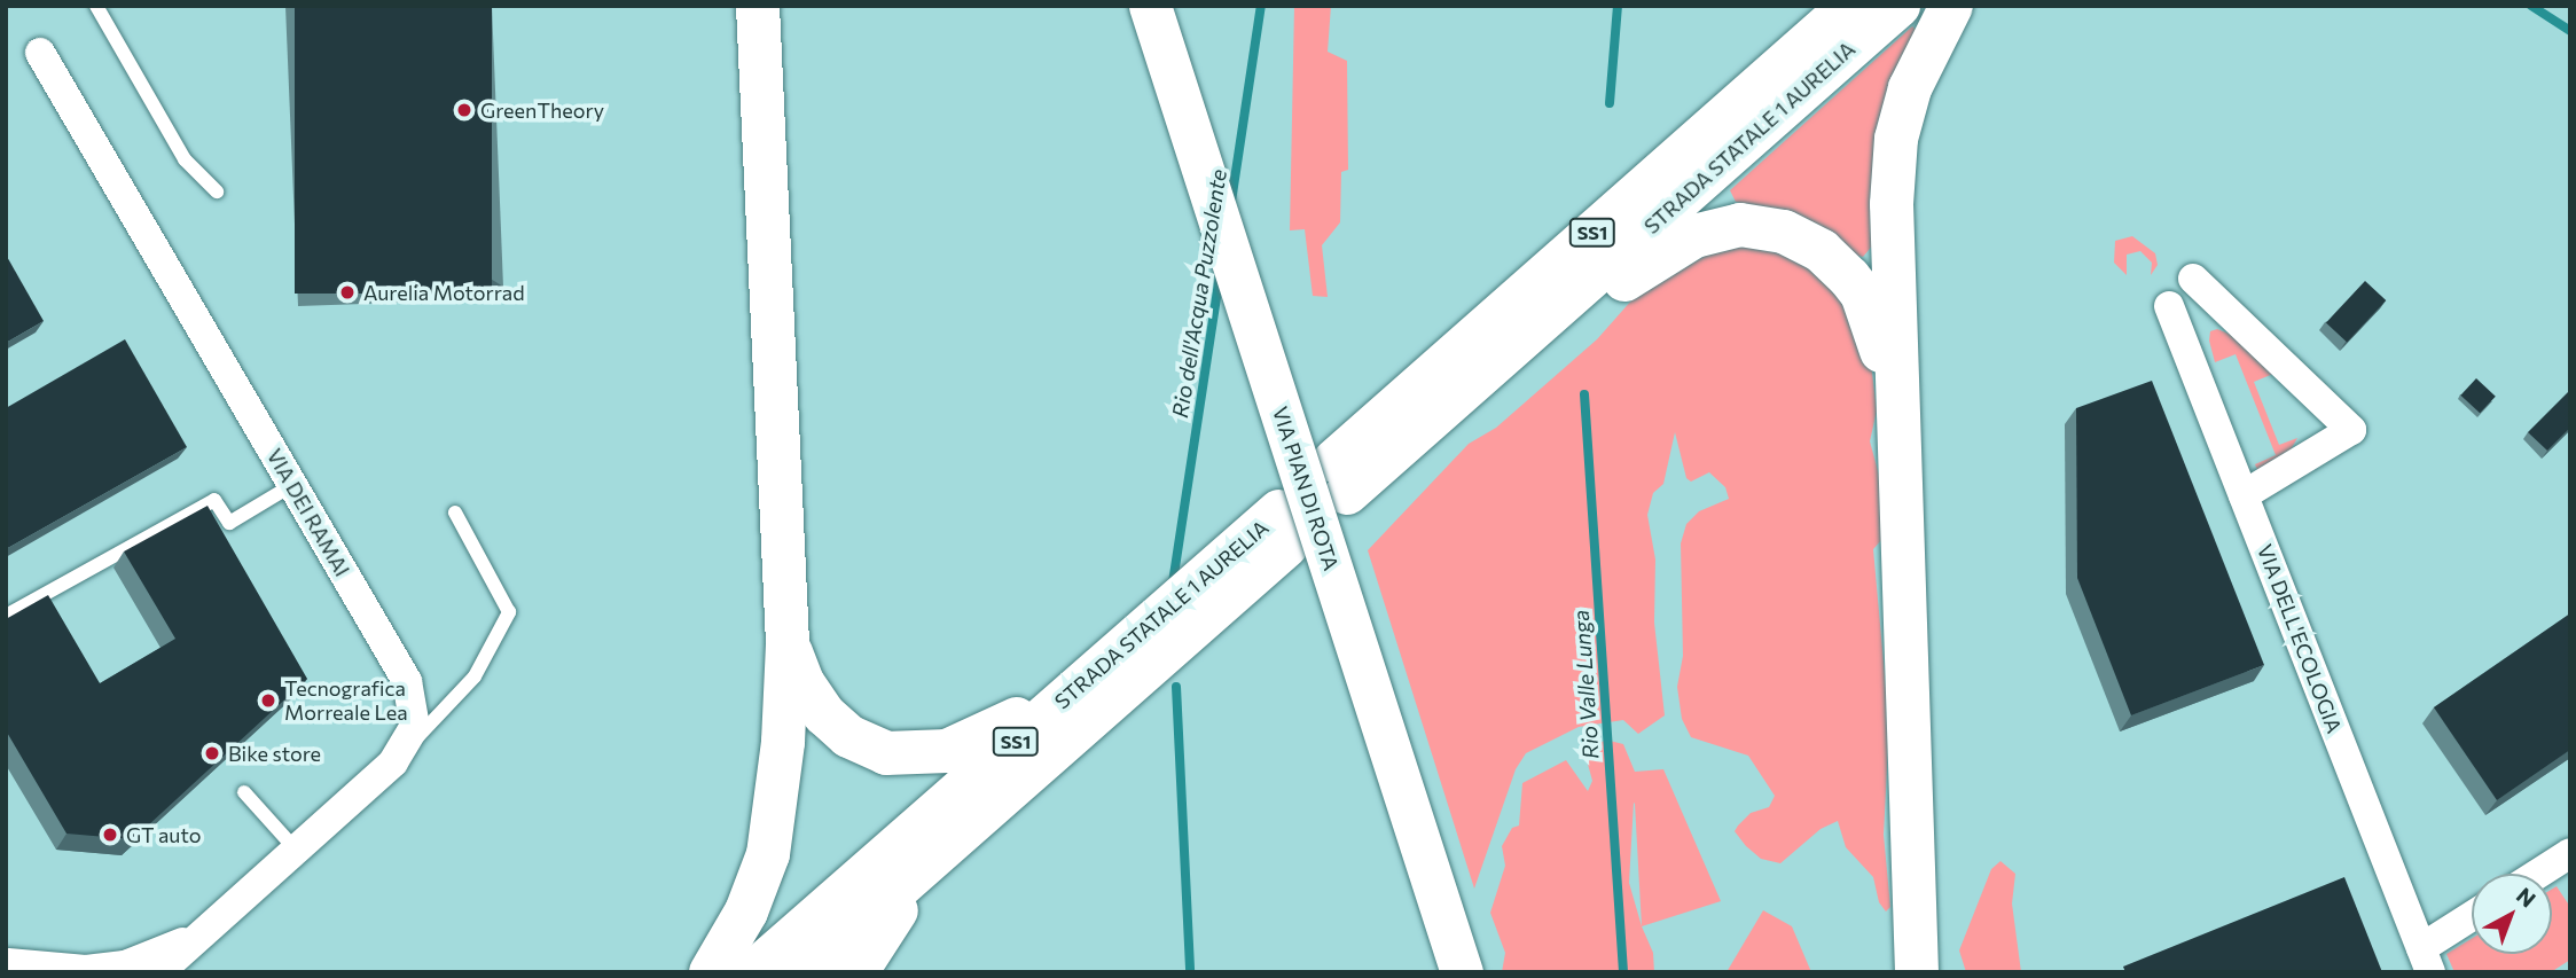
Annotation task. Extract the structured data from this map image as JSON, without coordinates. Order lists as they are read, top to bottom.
{
  "streets": {
    "highway": ["STRADA STATALE 1 AURELIA", "SS1"],
    "main road": ["VIA PIAN DI ROTA"],
    "street": ["VIA DEI RAMAI", "VIA DELL'ECOLOGIA"]
  },
  "water": ["Rio dell'Acqua Puzzolente", "Rio Valle Lunga"],
  "places": [
    "GreenTheory",
    "Aurelia Motorrad",
    "Tecnografica Morreale Lea",
    "Bike store",
    "GT auto"
  ],
  "north": "top right"
}
